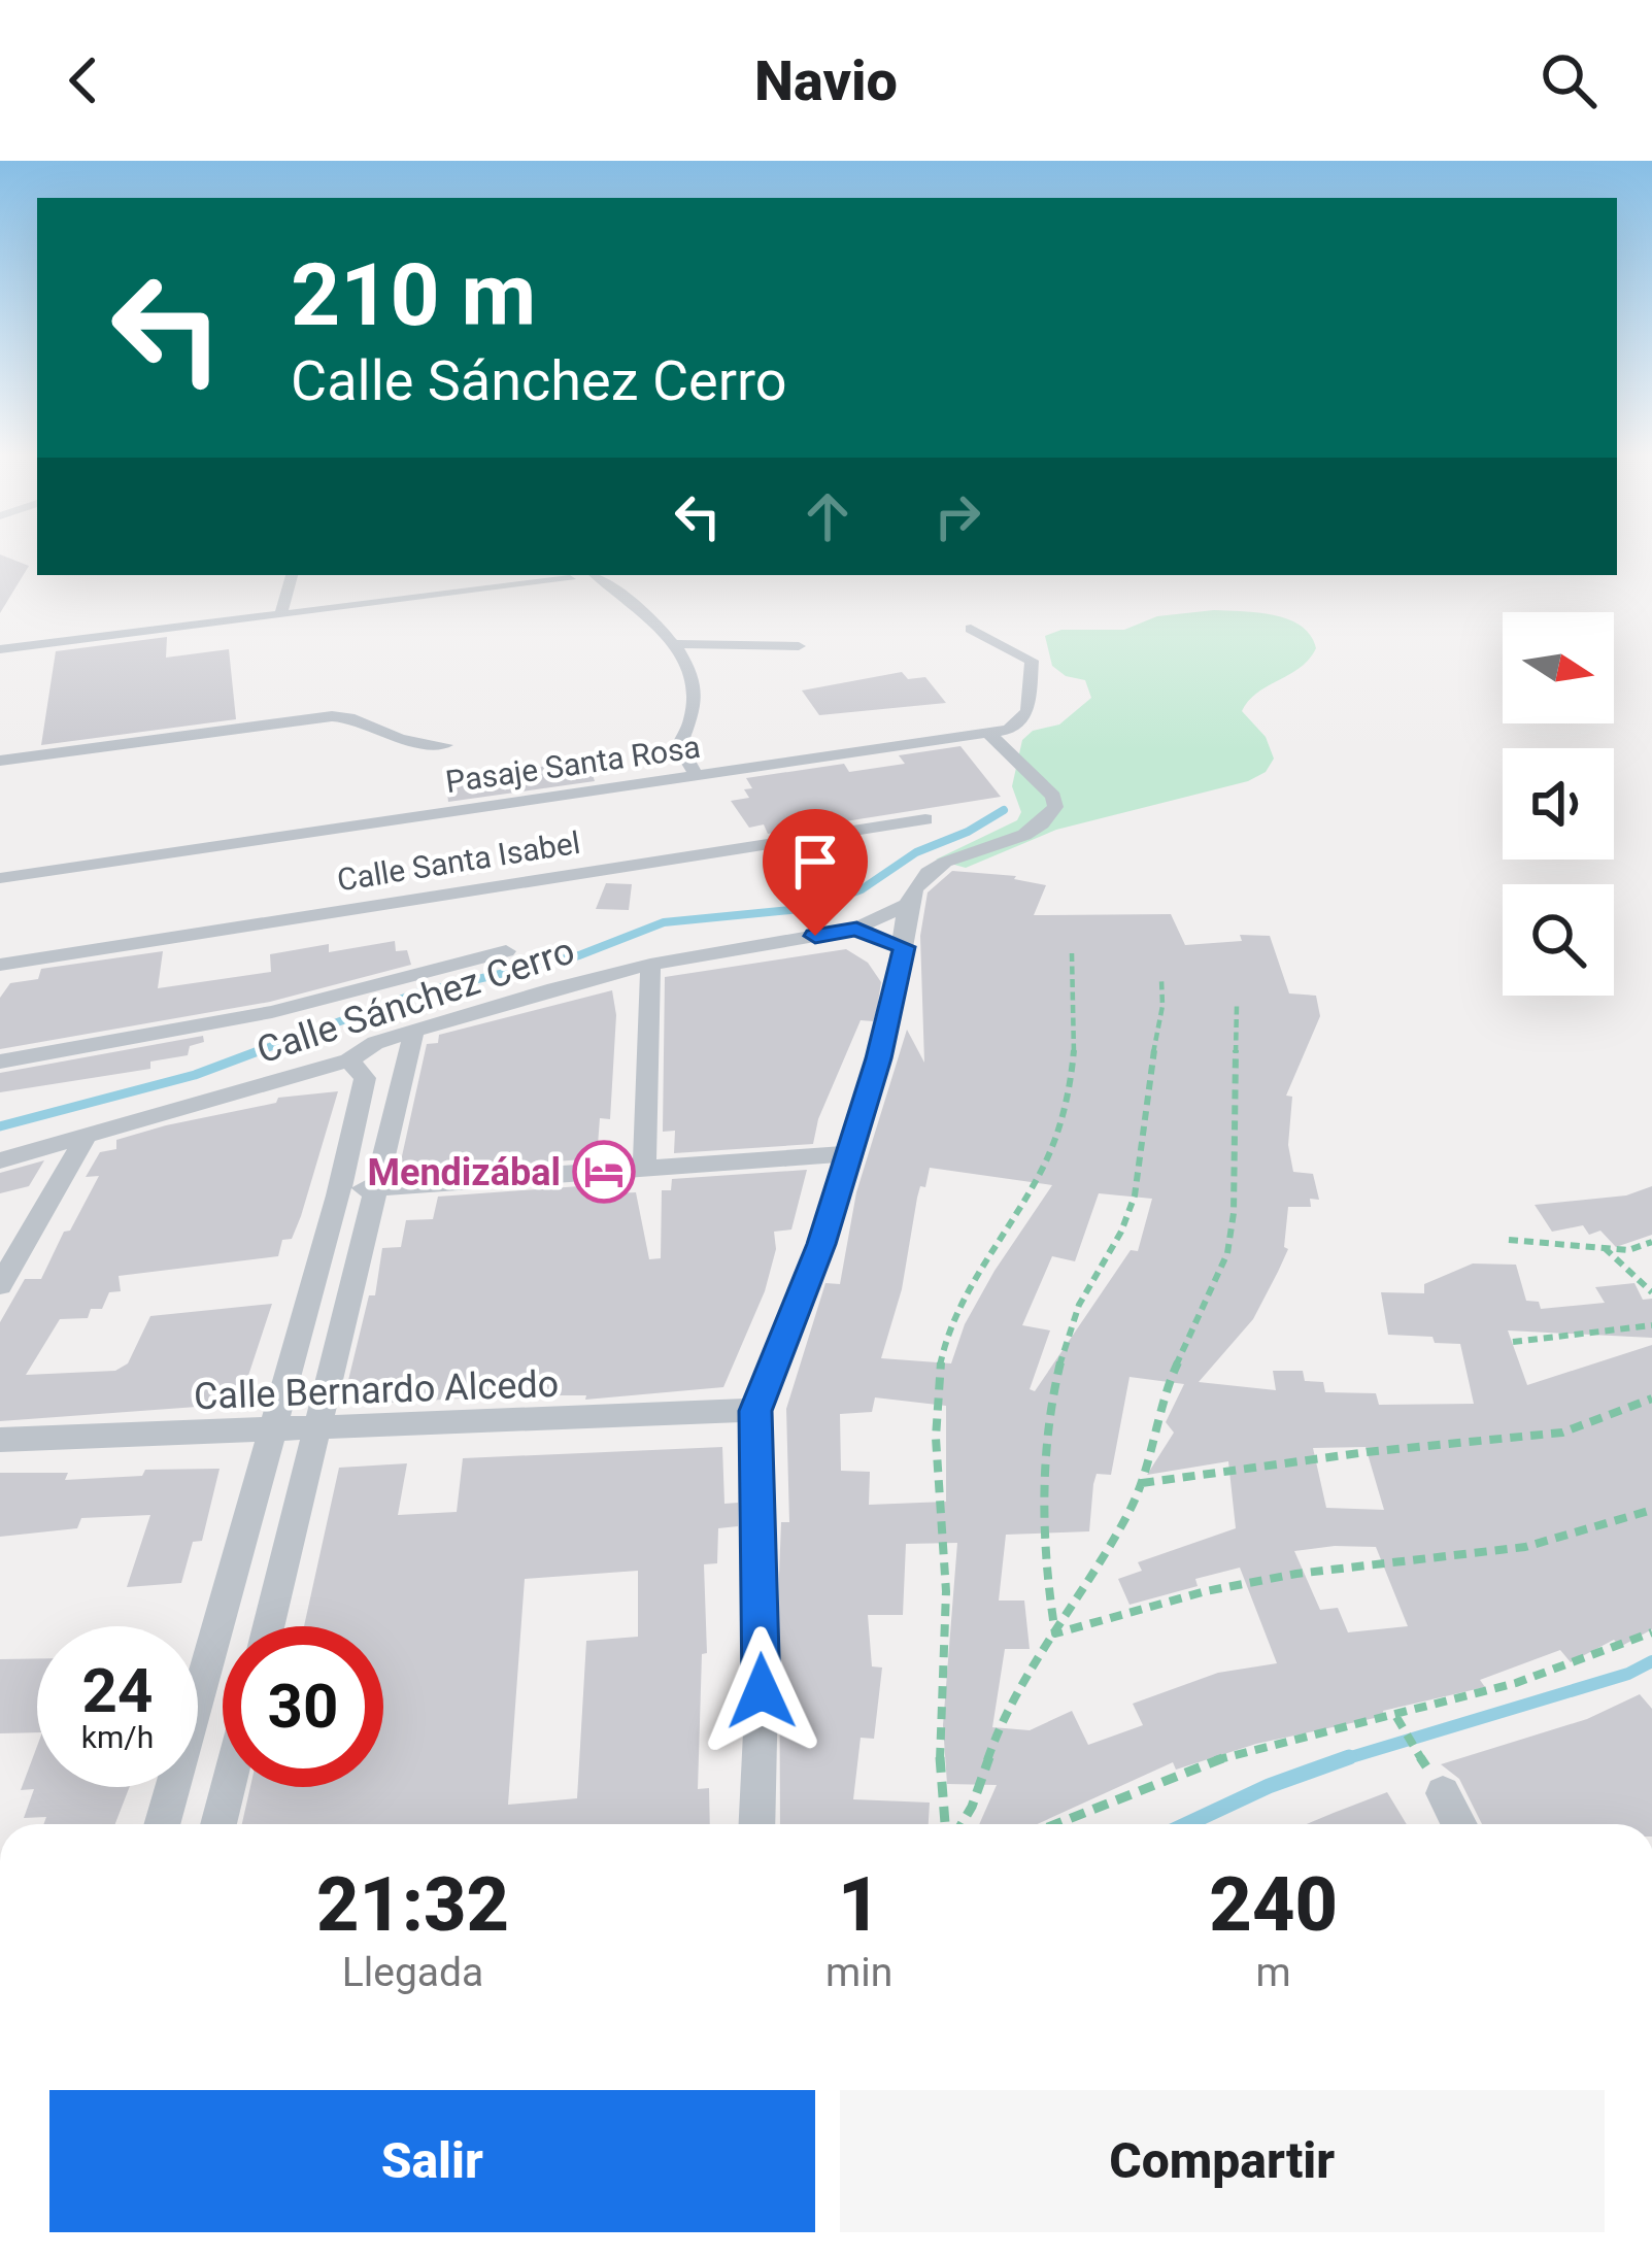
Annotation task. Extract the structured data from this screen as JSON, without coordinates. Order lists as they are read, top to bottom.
{
  "streets": {
    "street": [
      "Pasaje Santa Rosa",
      "Calle Santa Isabel",
      "Calle Sánchez Cerro",
      "Calle Bernardo Alcedo"
    ]
  },
  "places": {
    "hotel": ["Mendizábal"]
  },
  "north": "right",
  "page": {
    "header": "Navio",
    "turn": ["210 m", "Calle Sánchez Cerro"],
    "speed": "24 km/h",
    "limit": "30",
    "eta": [
      "21:32",
      "Llegada",
      "1",
      "min",
      "240",
      "m"
    ],
    "buttons": ["Salir", "Compartir"]
  }
}
